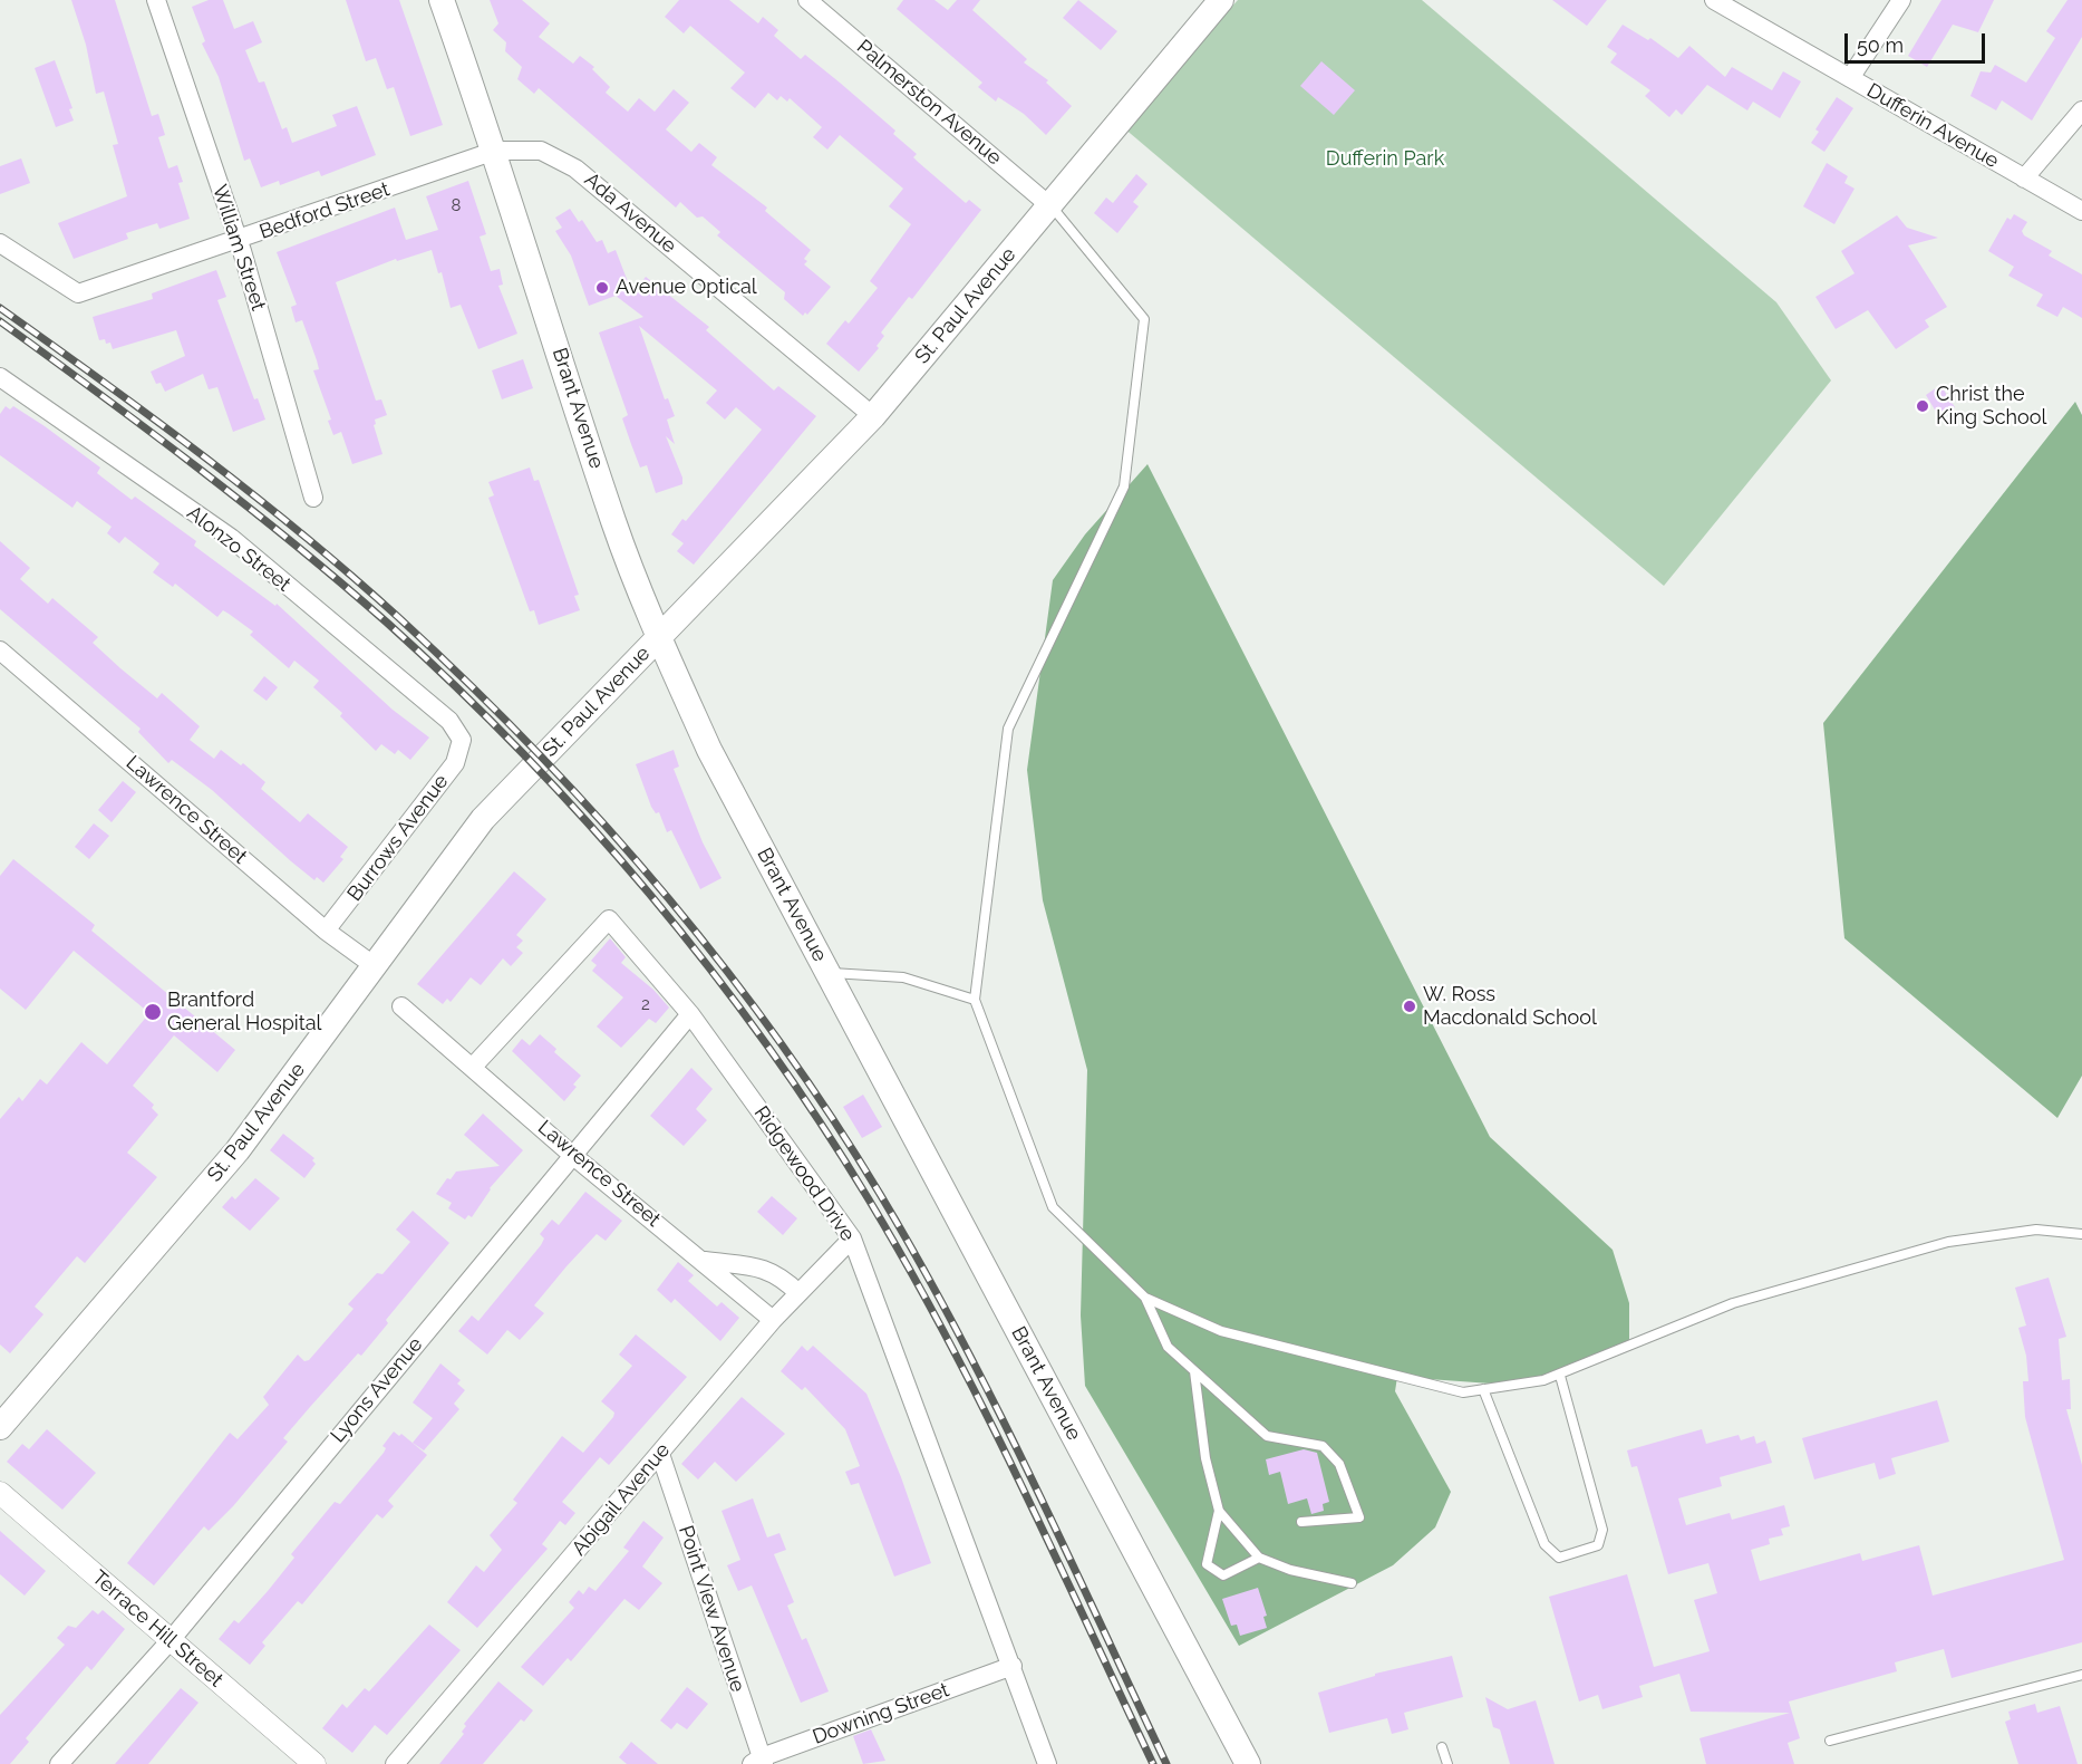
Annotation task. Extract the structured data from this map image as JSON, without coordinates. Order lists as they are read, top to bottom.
{
  "streets": {
    "main road": ["St. Paul Avenue", "Brant Avenue"],
    "street": [
      "Palmerston Avenue",
      "Dufferin Avenue",
      "Bedford Street",
      "Ada Avenue",
      "William Street",
      "Alonzo Street",
      "Lawrence Street",
      "Burrows Avenue",
      "Ridgewood Drive",
      "Lyons Avenue",
      "Abigail Avenue",
      "Point View Avenue",
      "Terrace Hill Street",
      "Downing Street"
    ]
  },
  "crossings": [
    ["Palmerston Avenue", "St. Paul Avenue"],
    ["Bedford Street", "Ada Avenue"],
    ["Bedford Street", "William Street"],
    ["Bedford Street", "Brant Avenue"],
    ["Ada Avenue", "St. Paul Avenue"],
    ["Ada Avenue", "Brant Avenue"],
    ["St. Paul Avenue", "Brant Avenue"],
    ["St. Paul Avenue", "Lawrence Street"],
    ["Alonzo Street", "Burrows Avenue"],
    ["Lawrence Street", "Burrows Avenue"],
    ["Lawrence Street", "Ridgewood Drive"],
    ["Lawrence Street", "Lyons Avenue"],
    ["Lawrence Street", "Abigail Avenue"],
    ["Ridgewood Drive", "Lyons Avenue"],
    ["Ridgewood Drive", "Abigail Avenue"],
    ["Ridgewood Drive", "Downing Street"],
    ["Lyons Avenue", "Terrace Hill Street"],
    ["Abigail Avenue", "Point View Avenue"],
    ["Point View Avenue", "Downing Street"]
  ],
  "parks": ["Dufferin Park"],
  "places": [
    "Avenue Optical",
    "Christ the King School",
    "W. Ross Macdonald School",
    "Brantford General Hospital"
  ],
  "house_numbers": ["8", "2"],
  "scale_bar": "50 m"
}
